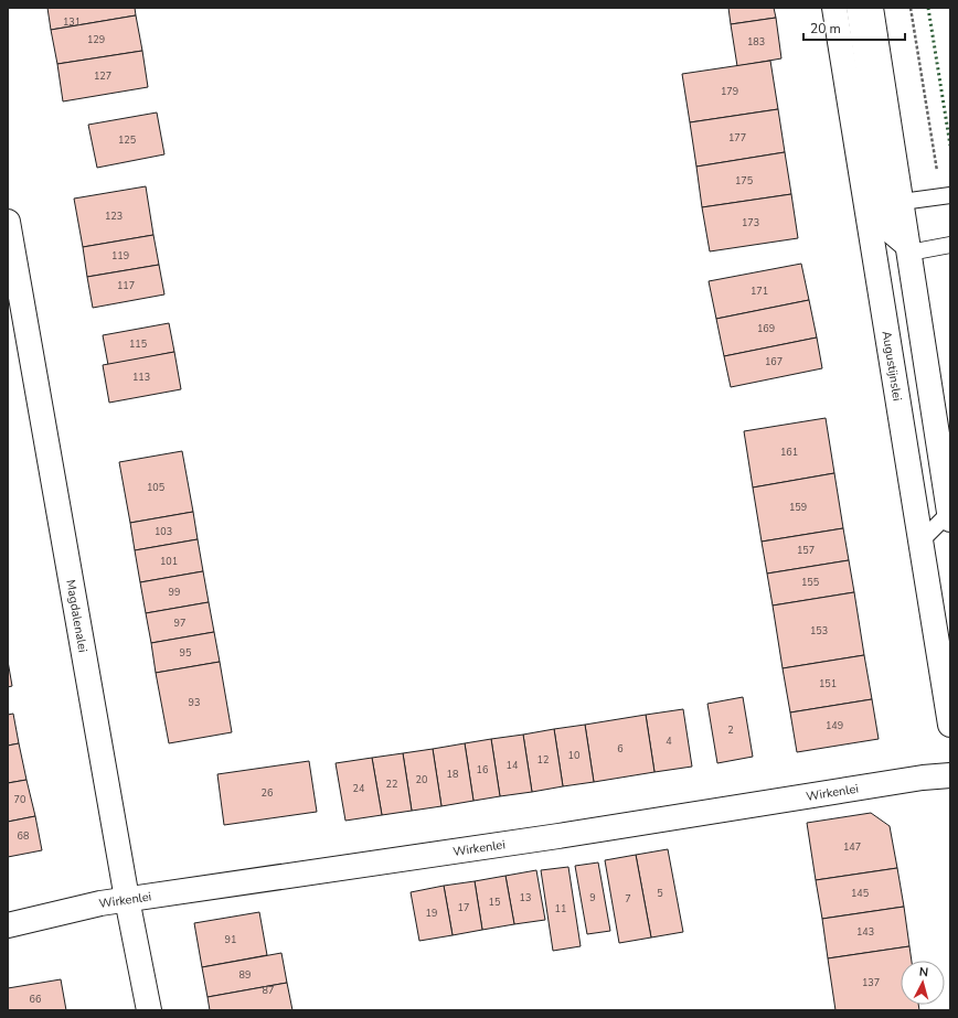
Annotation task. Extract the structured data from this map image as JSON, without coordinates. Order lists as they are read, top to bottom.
{
  "streets": {
    "street": ["Augustijnslei", "Magdalenalei", "Wirkenlei"]
  },
  "crossings": [
    ["Magdalenalei", "Wirkenlei"]
  ],
  "house_numbers": [
    "131",
    "129",
    "183",
    "127",
    "179",
    "177",
    "125",
    "175",
    "123",
    "173",
    "119",
    "117",
    "171",
    "169",
    "115",
    "167",
    "113",
    "161",
    "105",
    "159",
    "103",
    "157",
    "101",
    "155",
    "99",
    "97",
    "153",
    "95",
    "151",
    "93",
    "149",
    "2",
    "4",
    "6",
    "10",
    "12",
    "14",
    "16",
    "18",
    "20",
    "22",
    "24",
    "26",
    "70",
    "68",
    "147",
    "5",
    "145",
    "13",
    "9",
    "7",
    "15",
    "17",
    "11",
    "19",
    "143",
    "91",
    "89",
    "137",
    "87",
    "66"
  ],
  "scale_bar": "20 m",
  "north": "top"
}
